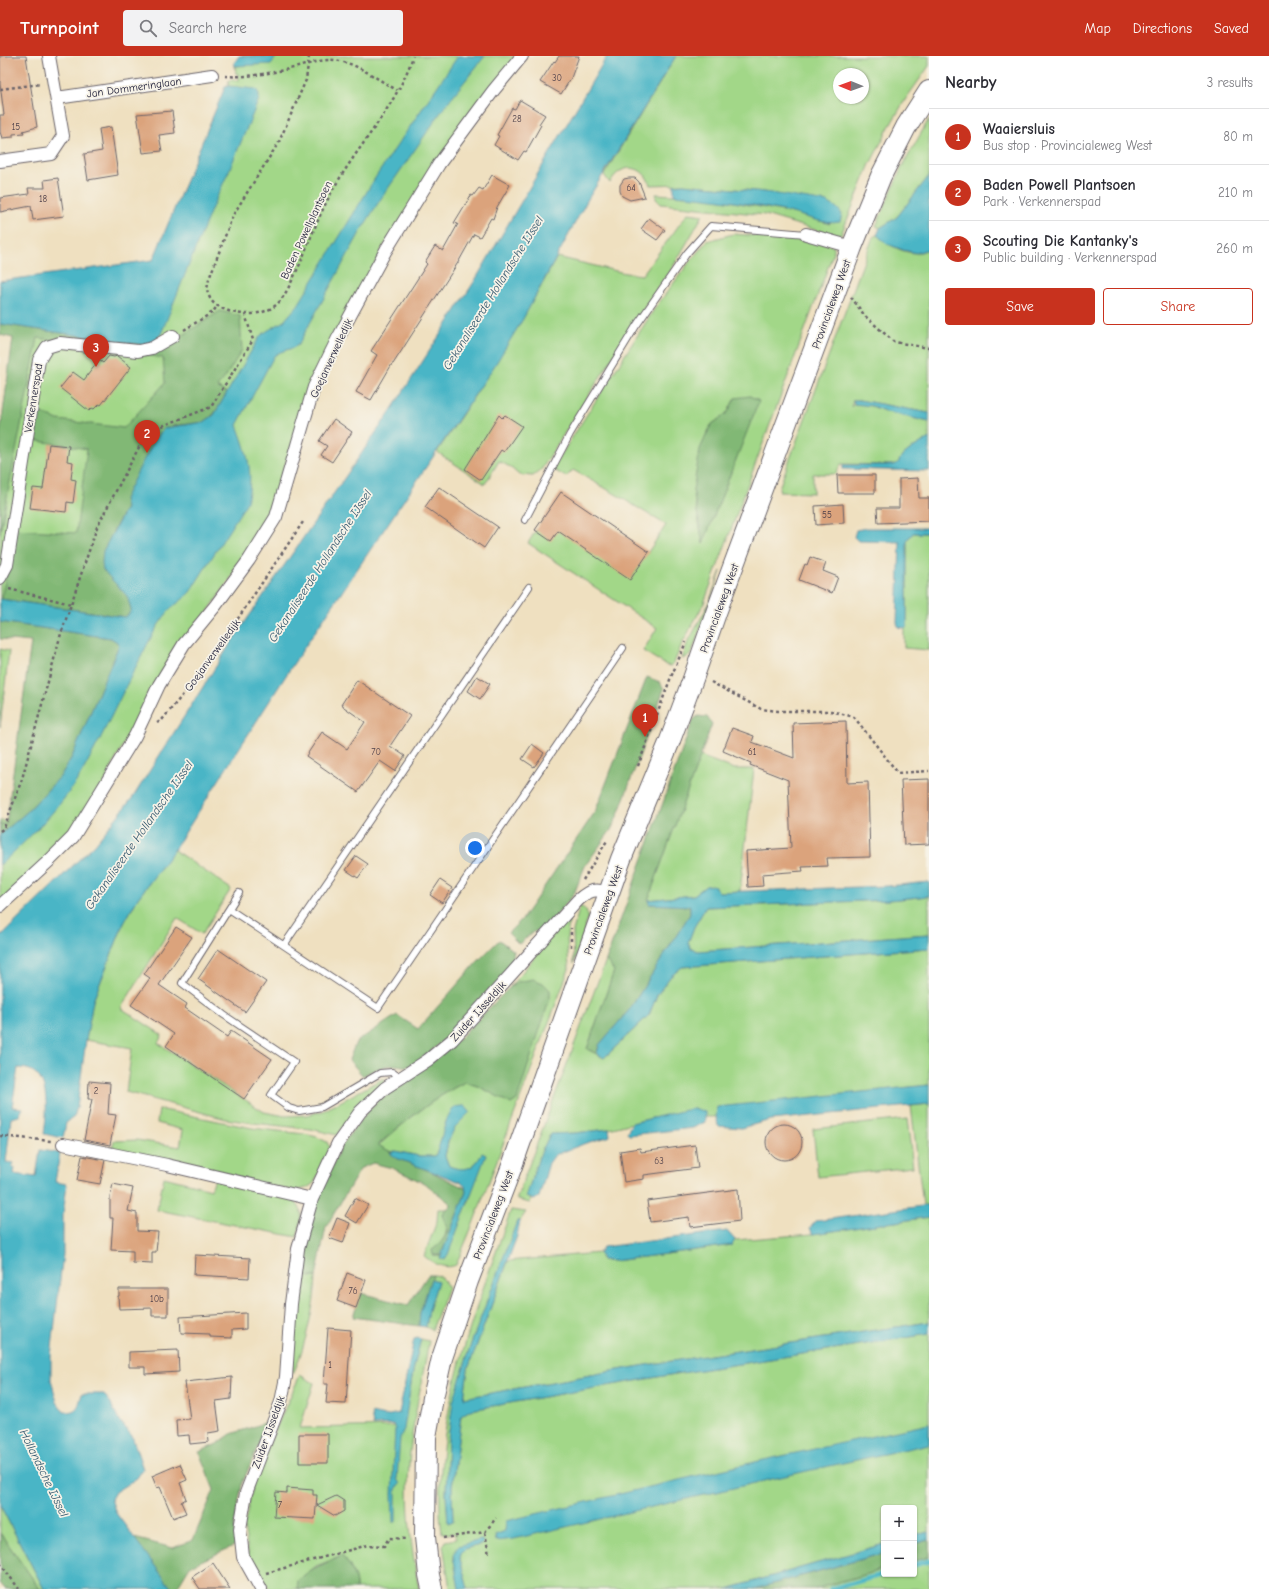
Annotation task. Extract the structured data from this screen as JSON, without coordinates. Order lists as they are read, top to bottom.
{
  "streets": {
    "main road": ["Provincialeweg West"],
    "street": [
      "Jan Dommeringlaan",
      "Goejanverwelledijk",
      "Verkennerspad",
      "Zuider IJsseldijk"
    ],
    "path": ["Baden Powellplantsoen"]
  },
  "crossings": [
    ["Provincialeweg West", "Zuider IJsseldijk"]
  ],
  "water": ["Gekanaliseerde Hollandsche IJssel", "Hollandsche IJssel"],
  "house_numbers": [
    "30",
    "28",
    "15",
    "64",
    "18",
    "55",
    "70",
    "61",
    "2",
    "63",
    "76",
    "10b",
    "1",
    "7"
  ],
  "north": "left",
  "page": {
    "header": "Turnpoint",
    "search": "Search here",
    "nav": ["Map", "Directions", "Saved"],
    "heading": ["Nearby", "3 results"],
    "list": [
      {
        "mark": "1",
        "name": "Waaiersluis",
        "note": "Bus stop · Provincialeweg West",
        "value": "80 m"
      },
      {
        "mark": "2",
        "name": "Baden Powell Plantsoen",
        "note": "Park · Verkennerspad",
        "value": "210 m"
      },
      {
        "mark": "3",
        "name": "Scouting Die Kantanky's",
        "note": "Public building · Verkennerspad",
        "value": "260 m"
      }
    ],
    "buttons": ["Save", "Share"],
    "pins": ["3", "2", "1"],
    "map_buttons": ["+", "−"]
  }
}
